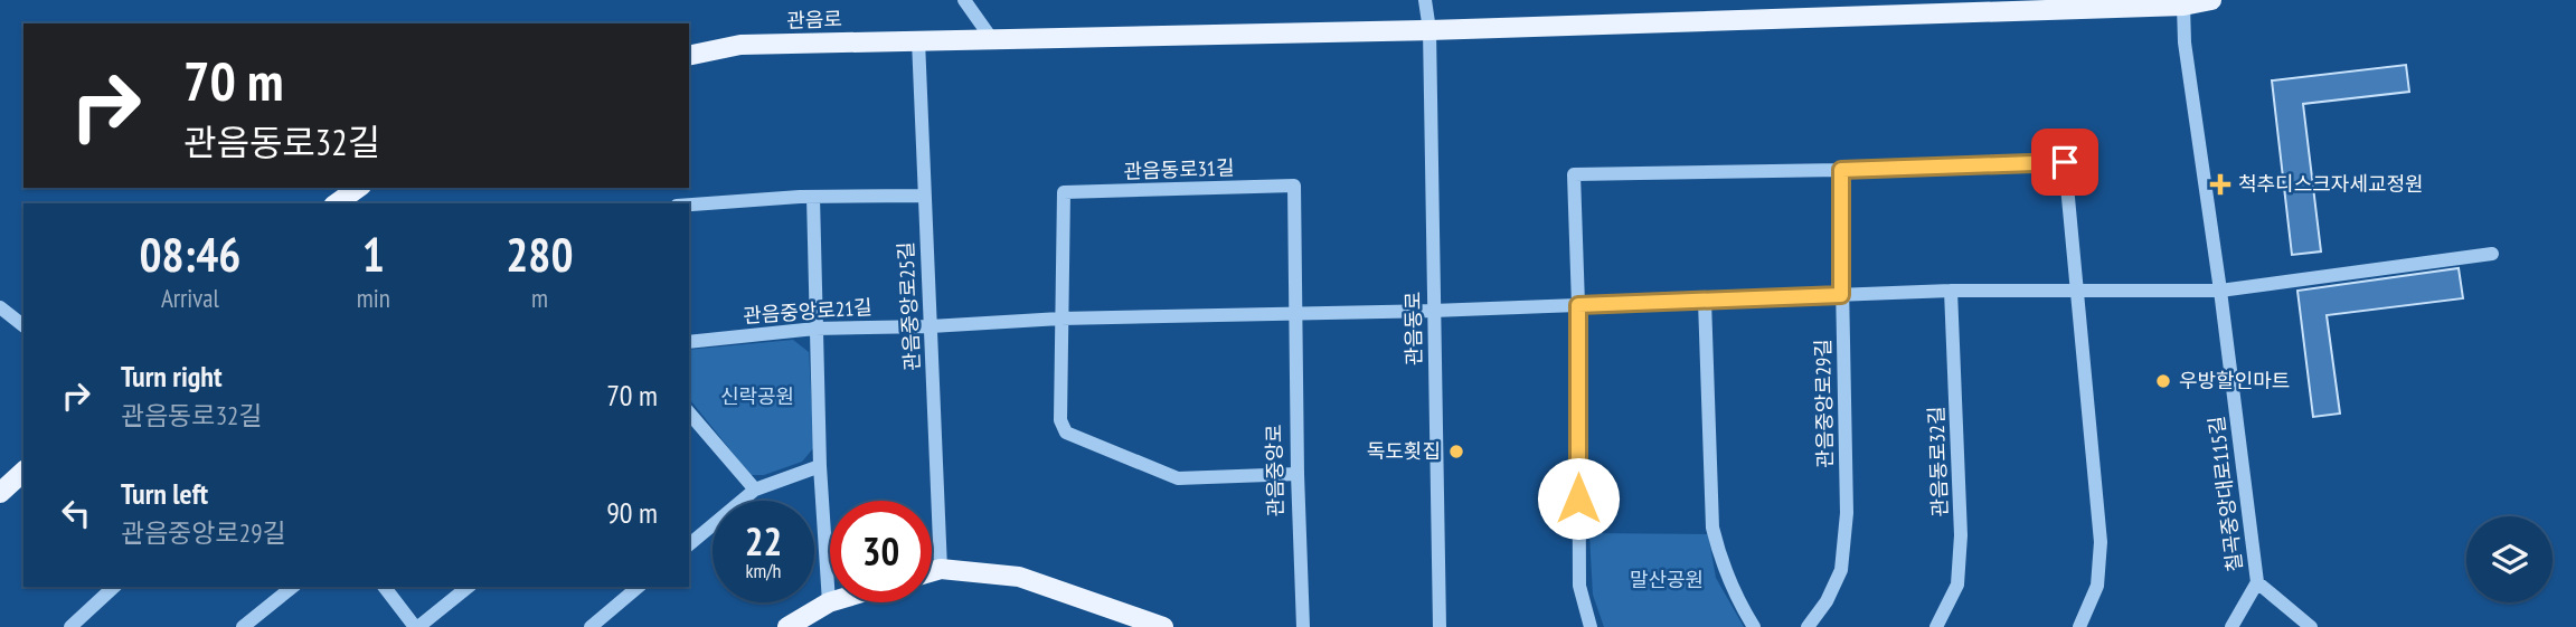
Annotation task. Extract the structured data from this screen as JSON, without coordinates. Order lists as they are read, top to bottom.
{
  "streets": {
    "main road": ["관음로"],
    "street": [
      "관음동로31길",
      "관음중앙로25길",
      "관음중앙로21길",
      "관음동로",
      "관음중앙로29길",
      "관음동로32길",
      "관음중앙로",
      "칠곡중앙대로115길"
    ]
  },
  "crossings": [
    ["관음로", "관음중앙로25길"],
    ["관음로", "관음동로"],
    ["관음로", "칠곡중앙대로115길"],
    ["관음동로31길", "관음중앙로"],
    ["관음중앙로25길", "관음중앙로21길"]
  ],
  "parks": ["신락공원", "말산공원"],
  "places": {
    "health": ["척추디스크자세교정원"],
    "other": ["우방할인마트", "독도횟집"]
  },
  "page": {
    "turn": ["70 m", "관음동로32길"],
    "eta": [
      "08:46",
      "Arrival",
      "1",
      "min",
      "280",
      "m"
    ],
    "list": [
      {
        "name": "Turn right",
        "note": "관음동로32길",
        "value": "70 m"
      },
      {
        "name": "Turn left",
        "note": "관음중앙로29길",
        "value": "90 m"
      }
    ],
    "speed": "22 km/h",
    "limit": "30"
  }
}
